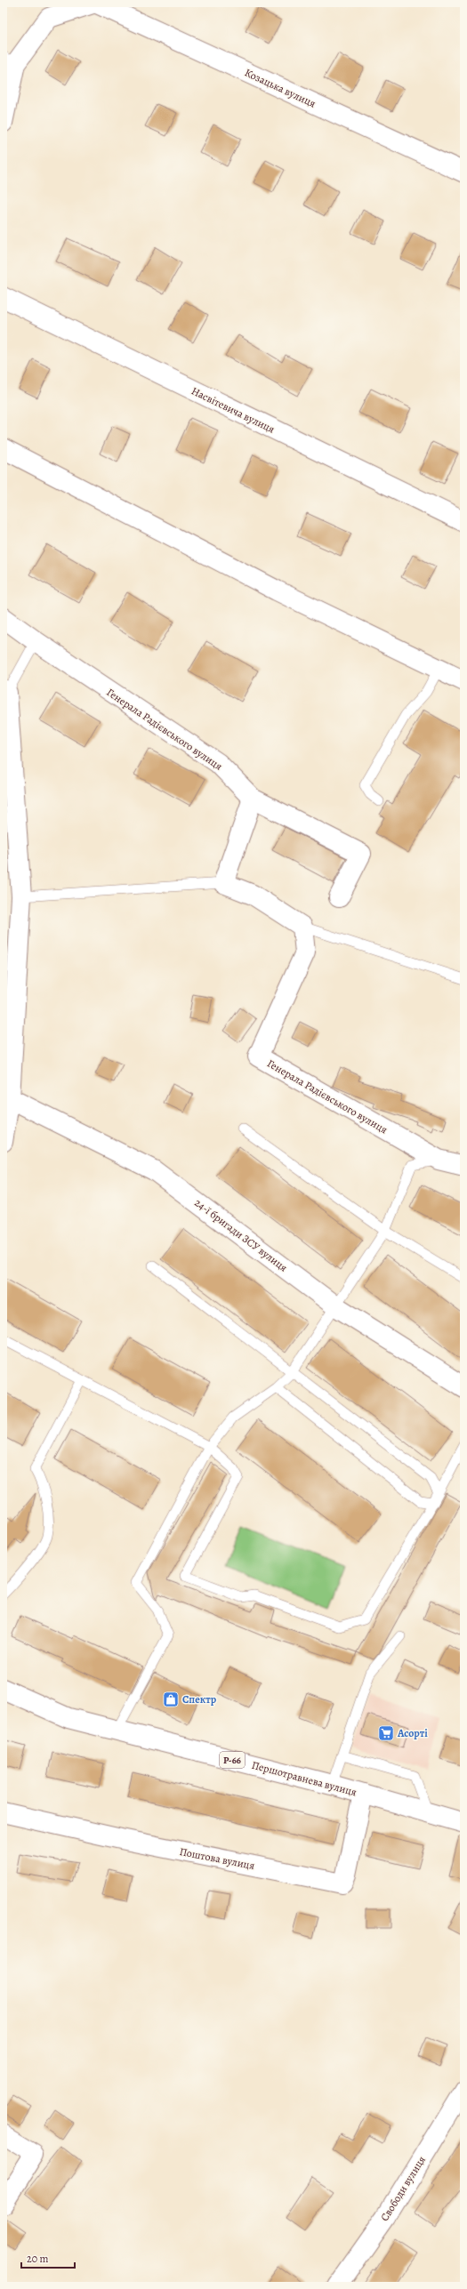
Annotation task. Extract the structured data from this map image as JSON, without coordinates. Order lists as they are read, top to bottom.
{
  "streets": {
    "street": [
      "Козацька вулиця",
      "Насвітевича вулиця",
      "Генерала Радієвського вулиця",
      "24-ї бригади ЗСУ вулиця",
      "Р-66",
      "Першотравнева вулиця",
      "Поштова вулиця",
      "Свободи вулиця"
    ]
  },
  "crossings": [
    ["Першотравнева вулиця", "Поштова вулиця"]
  ],
  "places": {
    "shop": ["Спектр"],
    "supermarket": ["Асорті"]
  },
  "scale_bar": "20 m"
}
